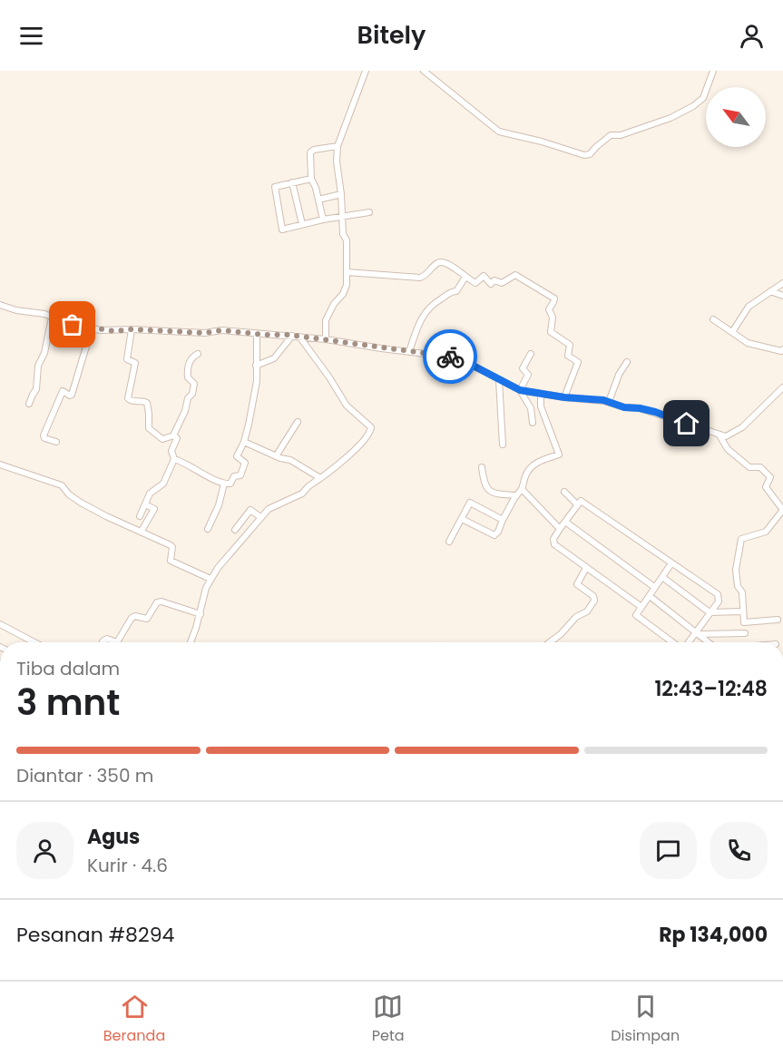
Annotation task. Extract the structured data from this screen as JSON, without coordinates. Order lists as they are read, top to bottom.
{
  "north": "top left",
  "page": {
    "header": "Bitely",
    "heading": ["3 mnt", "Tiba dalam", "12:43–12:48"],
    "panel": [
      "Agus",
      "Kurir · 4.6",
      "Pesanan #8294",
      "Rp 134,000"
    ],
    "bar": "Diantar · 350 m",
    "tabs": ["Beranda", "Peta", "Disimpan"]
  }
}
